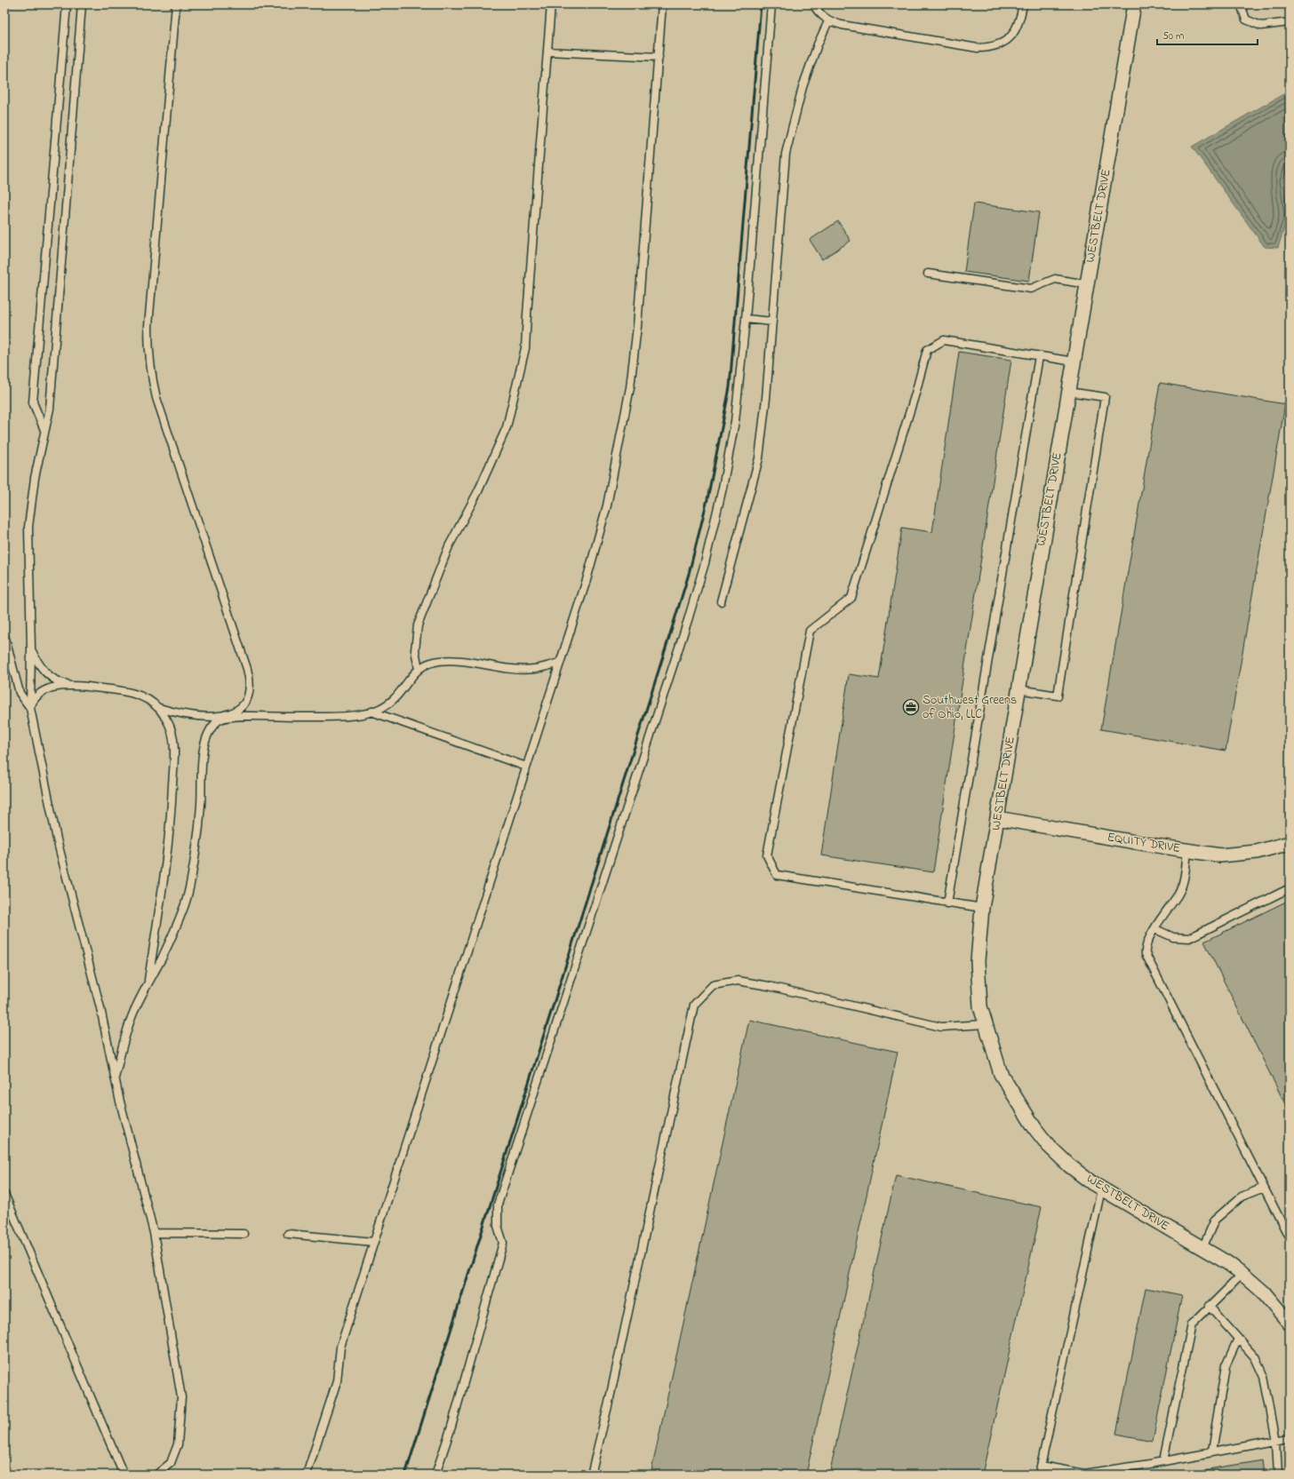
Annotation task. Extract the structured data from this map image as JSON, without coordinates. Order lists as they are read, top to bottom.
{
  "streets": {
    "street": ["WESTBELT DRIVE", "EQUITY DRIVE"]
  },
  "crossings": [
    ["WESTBELT DRIVE", "EQUITY DRIVE"]
  ],
  "places": {
    "office": ["Southwest Greens of Ohio, LLC"]
  },
  "scale_bar": "50 m"
}
